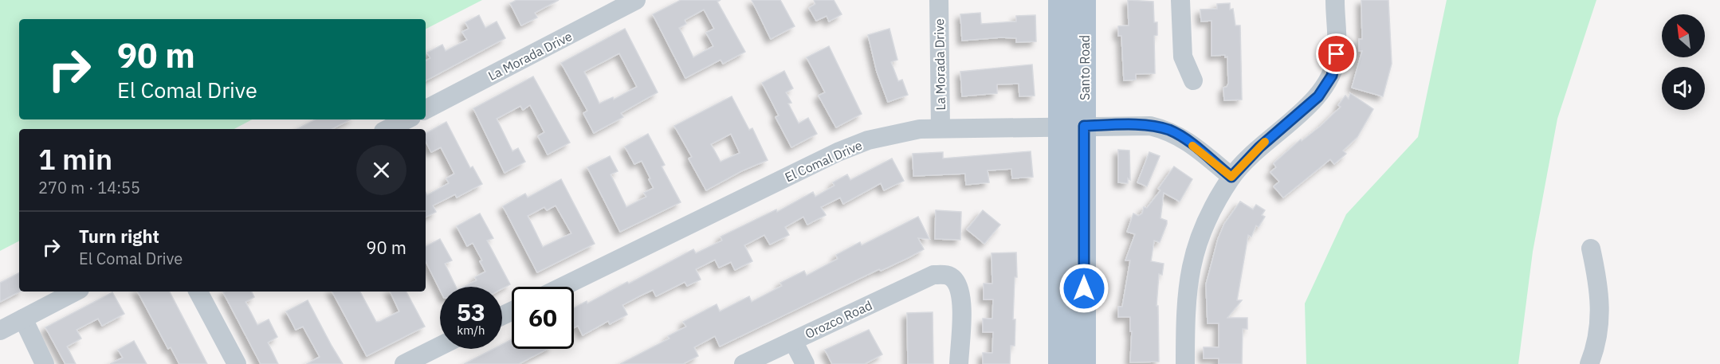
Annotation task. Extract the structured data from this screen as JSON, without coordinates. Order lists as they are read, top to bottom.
{
  "streets": {
    "main road": ["Santo Road"],
    "street": ["La Morada Drive", "El Comal Drive", "Orozco Road"]
  },
  "crossings": [
    ["La Morada Drive", "El Comal Drive"],
    ["Santo Road", "El Comal Drive"]
  ],
  "north": "top left",
  "page": {
    "turn": ["90 m", "El Comal Drive"],
    "heading": ["1 min", "270 m · 14:55"],
    "list": [
      {
        "name": "Turn right",
        "note": "El Comal Drive",
        "value": "90 m"
      }
    ],
    "speed": "53 km/h",
    "limit": "60"
  }
}
